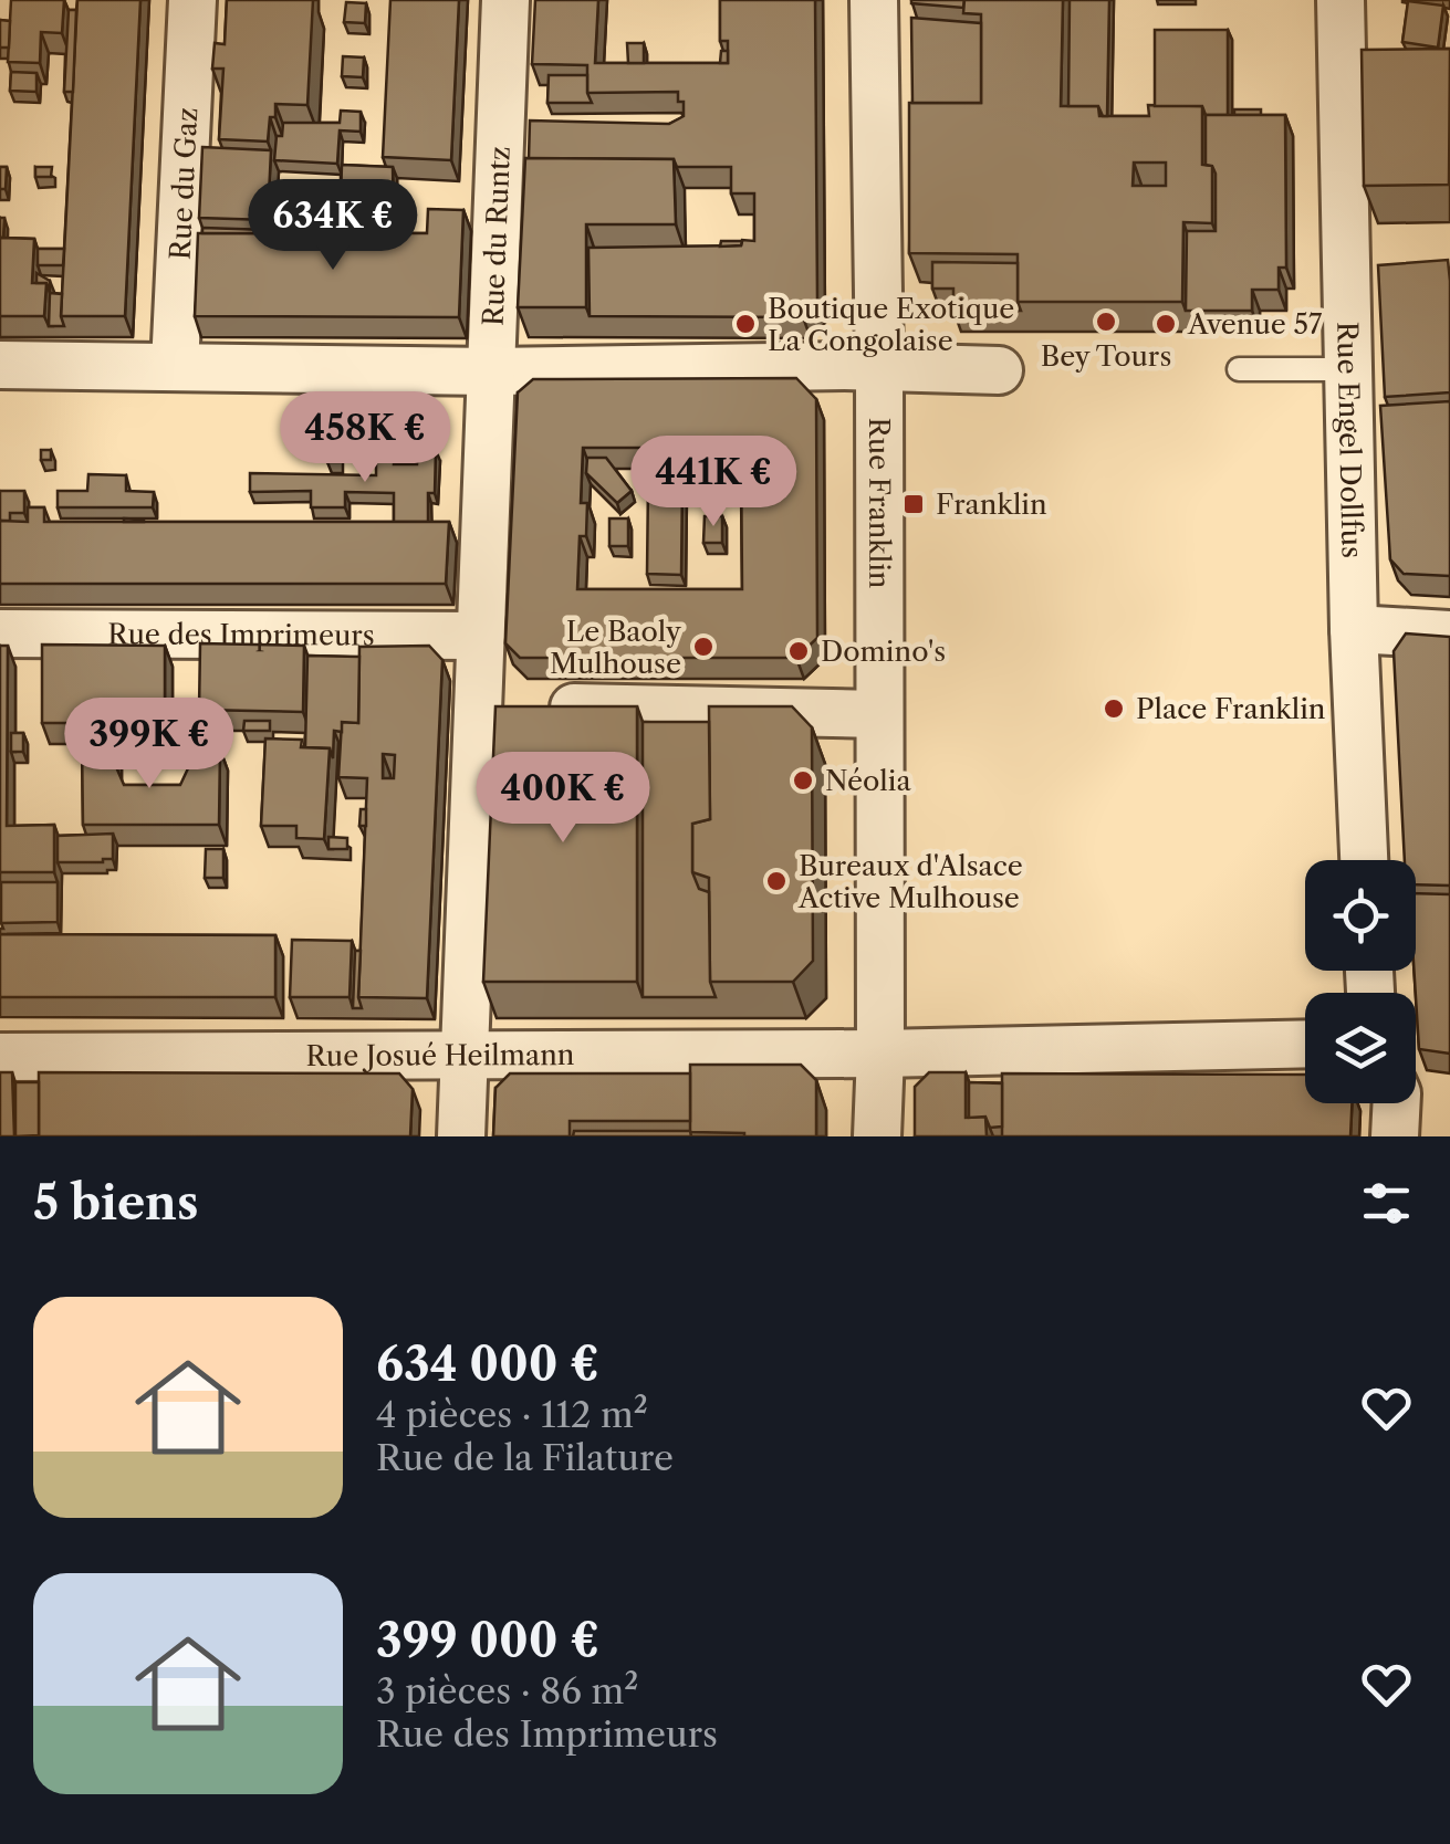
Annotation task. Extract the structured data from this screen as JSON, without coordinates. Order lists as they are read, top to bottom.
{
  "streets": {
    "street": [
      "Rue du Gaz",
      "Rue du Runtz",
      "Rue Engel Dollfus",
      "Rue Franklin",
      "Rue des Imprimeurs",
      "Rue Josué Heilmann"
    ]
  },
  "crossings": [
    ["Rue du Runtz", "Rue des Imprimeurs"],
    ["Rue du Runtz", "Rue Josué Heilmann"],
    ["Rue Franklin", "Rue Josué Heilmann"]
  ],
  "places": {
    "other": [
      "Bey Tours",
      "Boutique Exotique La Congolaise",
      "Avenue 57",
      "Le Baoly Mulhouse",
      "Domino's",
      "Place Franklin",
      "Néolia",
      "Bureaux d'Alsace Active Mulhouse"
    ],
    "transit": ["Franklin"]
  },
  "page": {
    "price": [
      "634K €",
      "458K €",
      "441K €",
      "399K €",
      "400K €"
    ],
    "heading": "5 biens",
    "list": [
      {
        "name": "634 000 €",
        "note": "4 pièces · 112 m² · Rue de la Filature"
      },
      {
        "name": "399 000 €",
        "note": "3 pièces · 86 m² · Rue des Imprimeurs"
      }
    ]
  }
}
